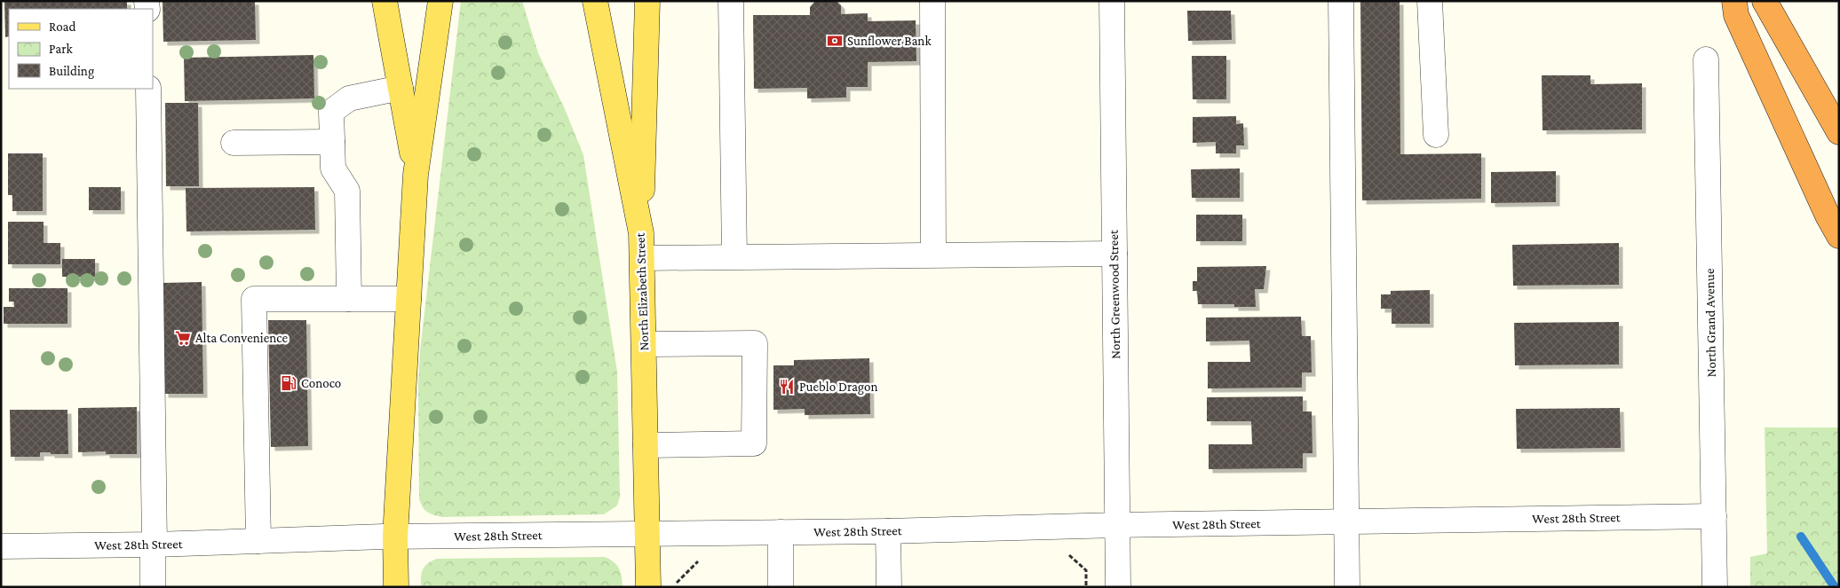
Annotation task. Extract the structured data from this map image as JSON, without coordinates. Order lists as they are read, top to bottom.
{
  "streets": {
    "main road": ["North Elizabeth Street"],
    "street": ["North Greenwood Street", "North Grand Avenue", "West 28th Street"]
  },
  "crossings": [
    ["North Elizabeth Street", "West 28th Street"],
    ["North Greenwood Street", "West 28th Street"],
    ["North Grand Avenue", "West 28th Street"]
  ],
  "places": {
    "bank": ["Sunflower Bank"],
    "supermarket": ["Alta Convenience"],
    "fuel station": ["Conoco"],
    "restaurant": ["Pueblo Dragon"]
  },
  "legend": ["Road", "Park", "Building"]
}
